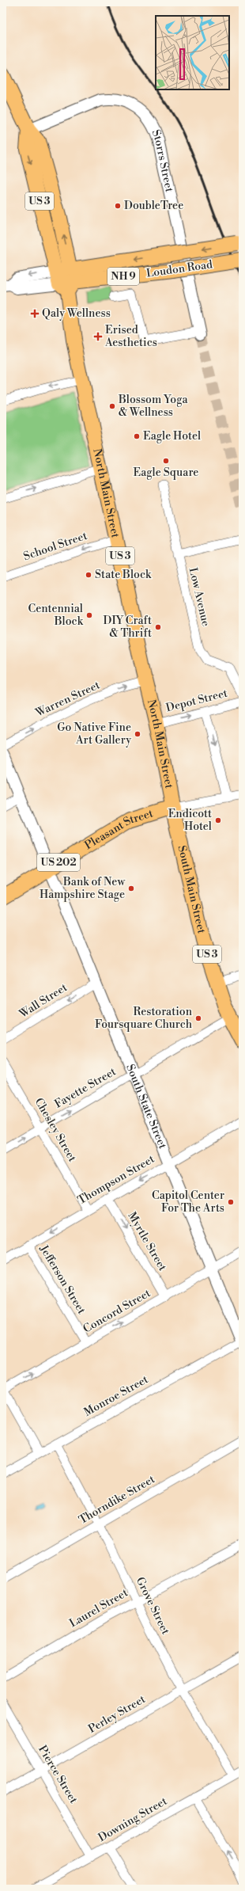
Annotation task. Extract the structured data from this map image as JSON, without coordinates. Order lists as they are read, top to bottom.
{
  "streets": {
    "main road": [
      "US 3",
      "Loudon Road",
      "NH 9",
      "North Main Street",
      "Pleasant Street",
      "US 202",
      "South Main Street"
    ],
    "street": [
      "Storrs Street",
      "School Street",
      "Low Avenue",
      "Warren Street",
      "Depot Street",
      "Wall Street",
      "Fayette Street",
      "South State Street",
      "Chesley Street",
      "Thompson Street",
      "Myrtle Street",
      "Jefferson Street",
      "Concord Street",
      "Monroe Street",
      "Thorndike Street",
      "Grove Street",
      "Laurel Street",
      "Perley Street",
      "Pierce Street",
      "Downing Street"
    ]
  },
  "crossings": [
    ["Storrs Street", "North Main Street"],
    ["Loudon Road", "North Main Street"],
    ["North Main Street", "School Street"],
    ["North Main Street", "Warren Street"],
    ["North Main Street", "Depot Street"],
    ["North Main Street", "Pleasant Street"],
    ["North Main Street", "South Main Street"],
    ["Pleasant Street", "South Main Street"],
    ["Pleasant Street", "South State Street"],
    ["South Main Street", "Fayette Street"],
    ["Wall Street", "South State Street"],
    ["Fayette Street", "South State Street"],
    ["Fayette Street", "Chesley Street"],
    ["South State Street", "Thompson Street"],
    ["South State Street", "Concord Street"],
    ["South State Street", "Monroe Street"],
    ["Chesley Street", "Thompson Street"],
    ["Thompson Street", "Myrtle Street"],
    ["Thompson Street", "Jefferson Street"],
    ["Myrtle Street", "Concord Street"],
    ["Jefferson Street", "Concord Street"],
    ["Monroe Street", "Grove Street"],
    ["Thorndike Street", "Grove Street"],
    ["Grove Street", "Laurel Street"],
    ["Grove Street", "Perley Street"],
    ["Grove Street", "Downing Street"],
    ["Perley Street", "Pierce Street"],
    ["Pierce Street", "Downing Street"]
  ],
  "one_way": [
    "Warren Street",
    "Depot Street",
    "Wall Street",
    "Fayette Street",
    "Thompson Street",
    "Myrtle Street",
    "Concord Street"
  ],
  "places": {
    "other": [
      "DoubleTree",
      "Blossom Yoga & Wellness",
      "Eagle Hotel",
      "Eagle Square",
      "State Block",
      "Centennial Block",
      "DIY Craft & Thrift",
      "Go Native Fine Art Gallery",
      "Endicott Hotel",
      "Bank of New Hampshire Stage",
      "Restoration Foursquare Church",
      "Capitol Center For The Arts"
    ],
    "health": ["Qaly Wellness", "Erised Aesthetics"]
  }
}
